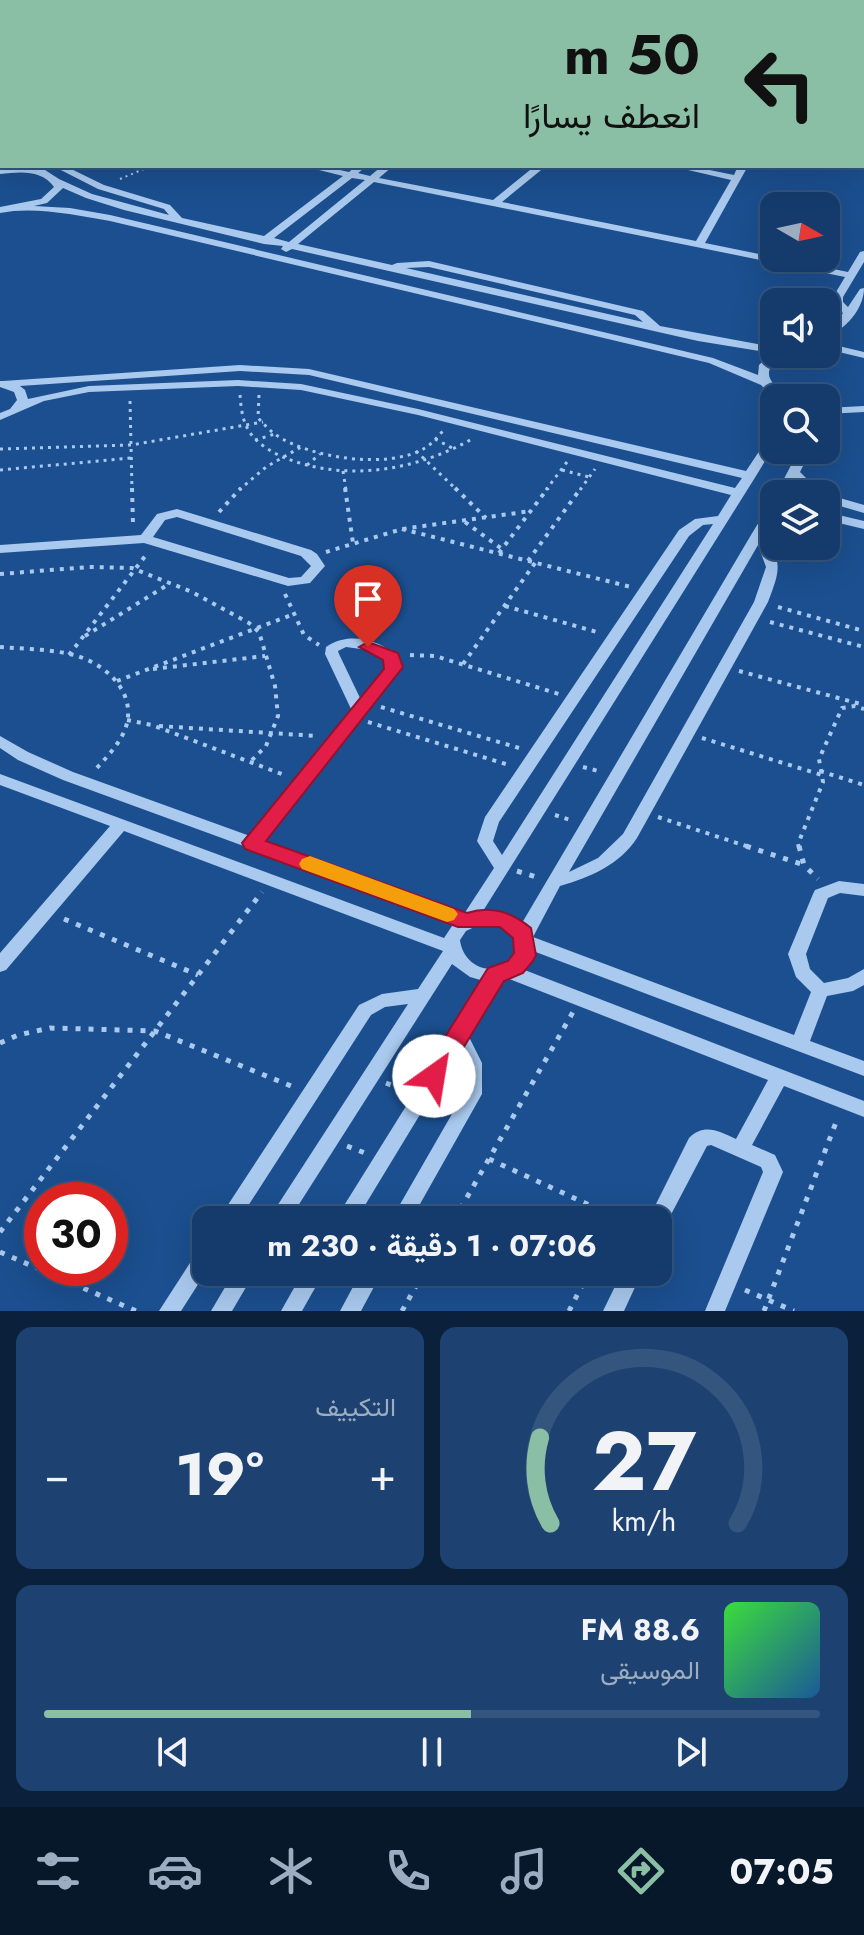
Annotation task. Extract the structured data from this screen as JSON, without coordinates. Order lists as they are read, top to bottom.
{
  "north": "right",
  "page": {
    "turn": ["50 m", "انعطف يسارًا"],
    "limit": "30",
    "trip": "07:06 · 1 دقيقة · 230 m",
    "tile": "التكييف",
    "heat": ["−", "19°", "+"],
    "song": ["88.6 FM", "الموسيقى"],
    "tabs": "07:05",
    "gauge": ["27", "km/h"]
  }
}
